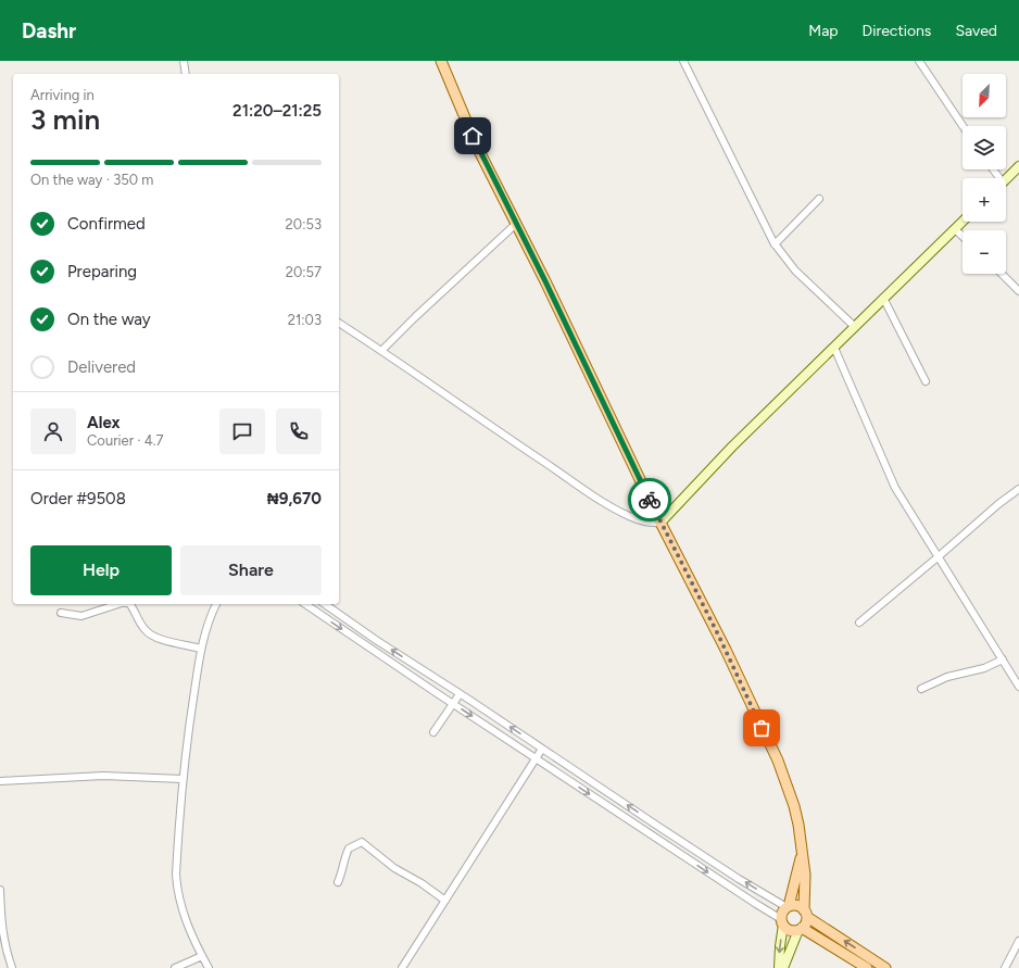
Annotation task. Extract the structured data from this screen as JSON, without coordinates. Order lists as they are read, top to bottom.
{
  "north": "bottom left",
  "page": {
    "header": "Dashr",
    "nav": ["Map", "Directions", "Saved"],
    "map_buttons": ["+", "−"],
    "heading": ["3 min", "Arriving in", "21:20–21:25"],
    "panel": [
      "Alex",
      "Courier · 4.7",
      "Order #9508",
      "₦9,670"
    ],
    "bar": "On the way · 350 m",
    "list": [
      ["Confirmed", "20:53"],
      ["Preparing", "20:57"],
      ["On the way", "21:03"],
      "Delivered"
    ],
    "buttons": ["Help", "Share"]
  }
}
